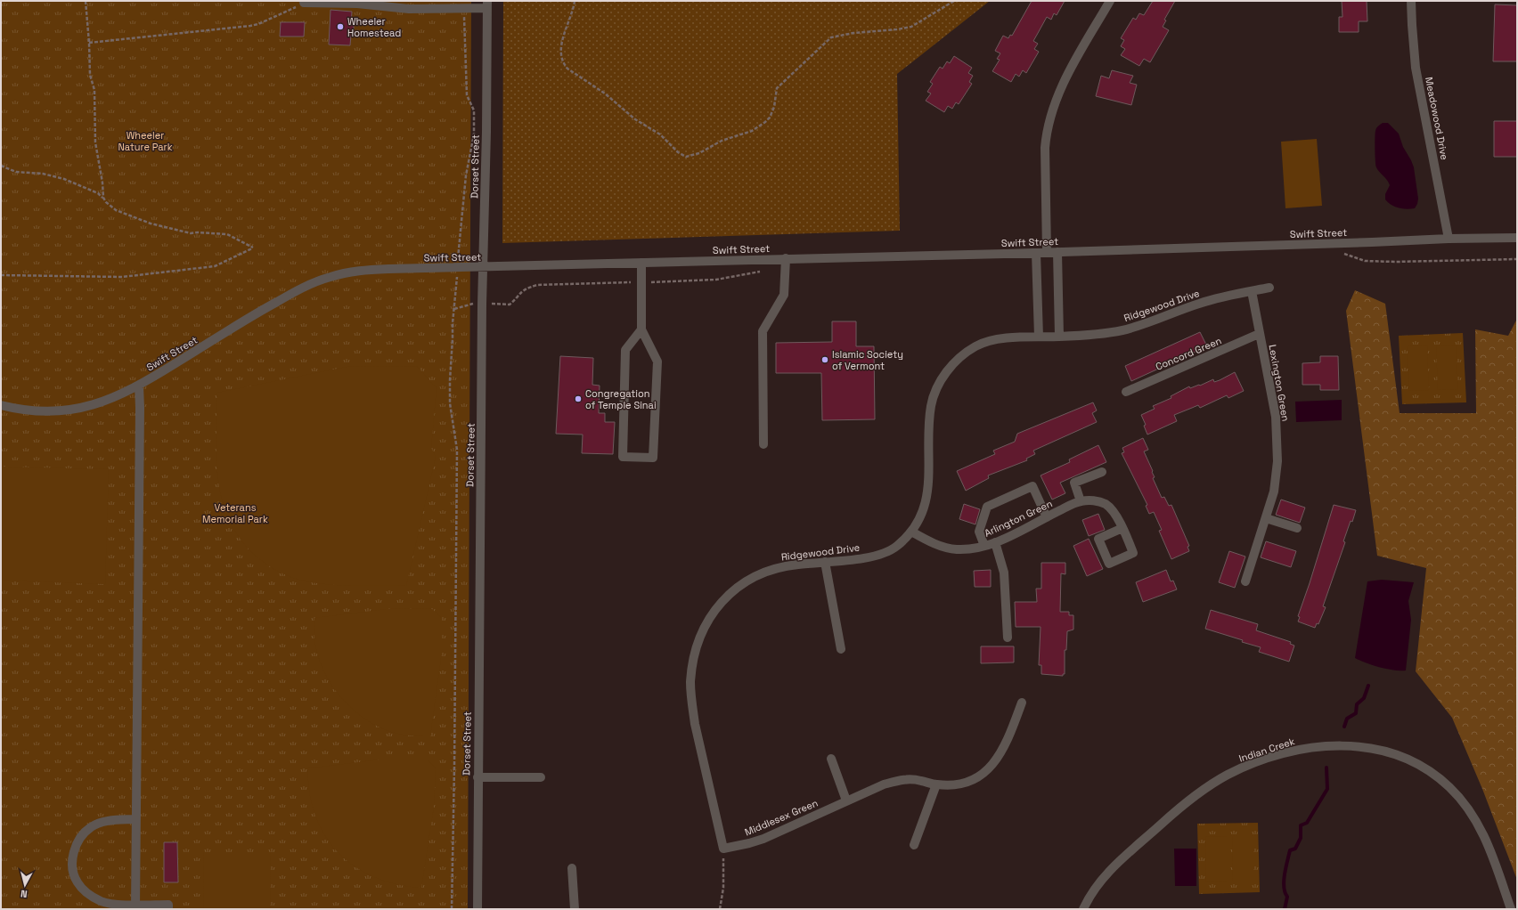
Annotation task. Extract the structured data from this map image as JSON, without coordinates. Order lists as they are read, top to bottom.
{
  "streets": {
    "street": [
      "Meadowood Drive",
      "Dorset Street",
      "Swift Street",
      "Ridgewood Drive",
      "Concord Green",
      "Lexington Green",
      "Arlington Green",
      "Indian Creek",
      "Middlesex Green"
    ]
  },
  "crossings": [
    ["Meadowood Drive", "Swift Street"],
    ["Dorset Street", "Swift Street"],
    ["Ridgewood Drive", "Lexington Green"],
    ["Ridgewood Drive", "Arlington Green"],
    ["Ridgewood Drive", "Middlesex Green"],
    ["Concord Green", "Lexington Green"]
  ],
  "parks": ["Wheeler Nature Park", "Veterans Memorial Park"],
  "places": ["Wheeler Homestead", "Islamic Society of Vermont", "Congregation of Temple Sinai"],
  "north": "bottom"
}
